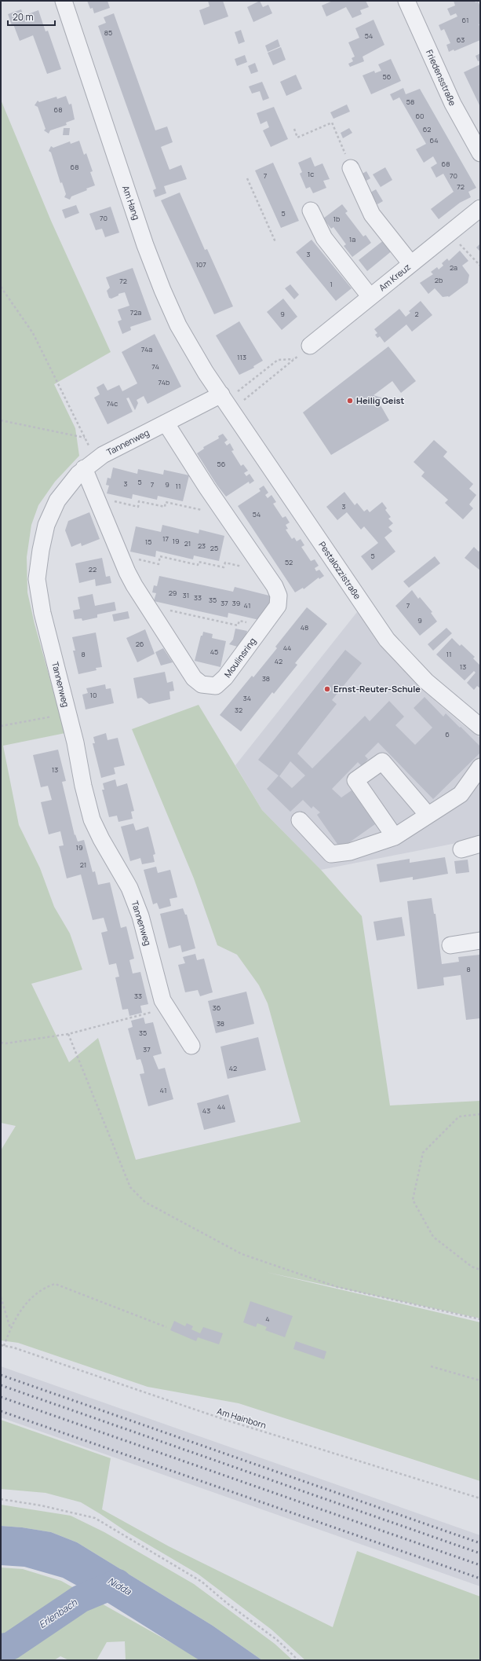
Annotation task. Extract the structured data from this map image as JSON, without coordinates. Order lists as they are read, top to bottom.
{
  "streets": {
    "street": [
      "Friedensstraße",
      "Am Hang",
      "Am Kreuz",
      "Tannenweg",
      "Pestalozzistraße",
      "Moulinsring"
    ],
    "path": ["Am Hainborn"]
  },
  "crossings": [
    ["Am Hang", "Tannenweg"],
    ["Am Hang", "Pestalozzistraße"],
    ["Tannenweg", "Pestalozzistraße"],
    ["Tannenweg", "Moulinsring"]
  ],
  "water": ["Nidda", "Erlenbach"],
  "places": ["Heilig Geist", "Ernst-Reuter-Schule"],
  "house_numbers": [
    "61",
    "85",
    "54",
    "63",
    "56",
    "58",
    "68",
    "60",
    "62",
    "64",
    "68",
    "68",
    "1c",
    "7",
    "70",
    "72",
    "5",
    "70",
    "1b",
    "1a",
    "3",
    "107",
    "2a",
    "2b",
    "72",
    "1",
    "72a",
    "9",
    "2",
    "74a",
    "113",
    "74",
    "74b",
    "74c",
    "56",
    "5",
    "3",
    "7",
    "9",
    "11",
    "3",
    "54",
    "17",
    "19",
    "15",
    "21",
    "23",
    "25",
    "5",
    "52",
    "22",
    "29",
    "31",
    "33",
    "35",
    "37",
    "39",
    "41",
    "7",
    "9",
    "48",
    "26",
    "44",
    "45",
    "8",
    "11",
    "42",
    "13",
    "38",
    "10",
    "34",
    "32",
    "6",
    "13",
    "19",
    "21",
    "8",
    "33",
    "36",
    "38",
    "35",
    "37",
    "42",
    "41",
    "44",
    "43",
    "4"
  ],
  "scale_bar": "20 m"
}
